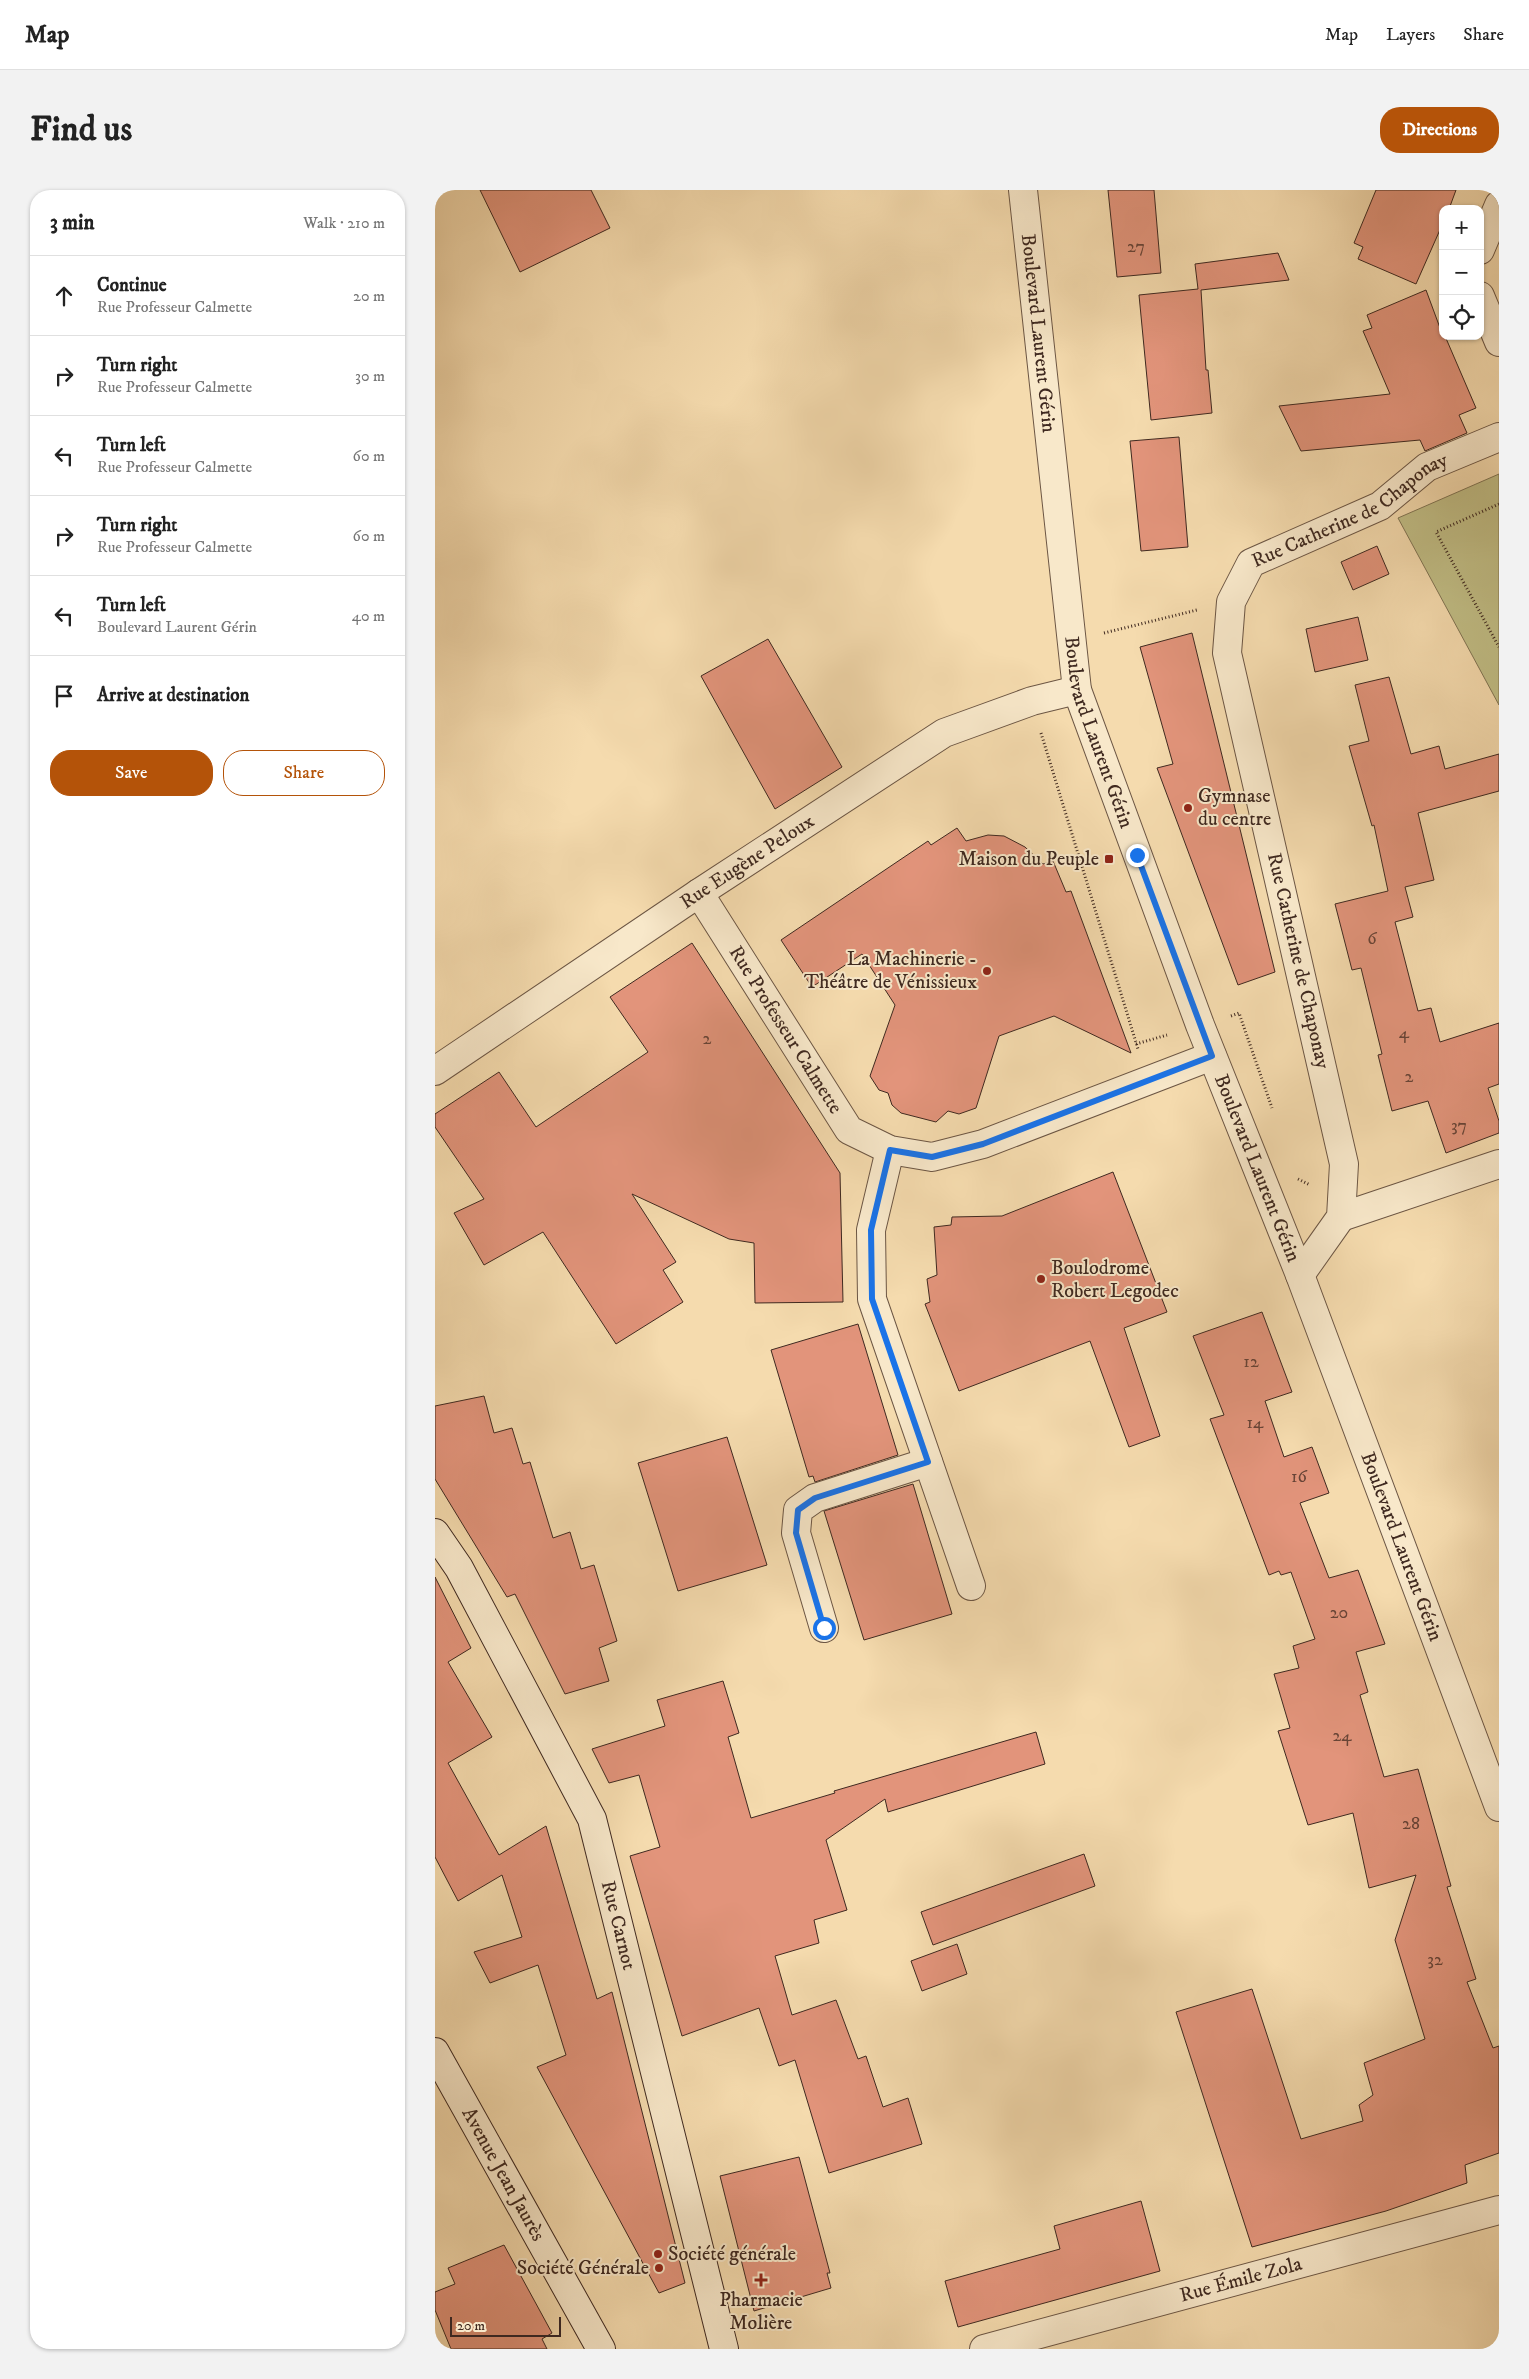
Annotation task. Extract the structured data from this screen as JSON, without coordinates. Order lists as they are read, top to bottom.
{
  "streets": {
    "street": [
      "Boulevard Laurent Gérin",
      "Rue Catherine de Chaponay",
      "Rue Eugène Peloux",
      "Rue Professeur Calmette",
      "Rue Carnot",
      "Avenue Jean Jaurès",
      "Rue Émile Zola"
    ]
  },
  "crossings": [
    ["Boulevard Laurent Gérin", "Rue Eugène Peloux"],
    ["Boulevard Laurent Gérin", "Rue Professeur Calmette"],
    ["Rue Eugène Peloux", "Rue Professeur Calmette"]
  ],
  "places": {
    "other": [
      "Gymnase du centre",
      "La Machinerie - Théâtre de Vénissieux",
      "Boulodrome Robert Legodec",
      "Société générale",
      "Société Générale"
    ],
    "transit": ["Maison du Peuple"],
    "health": ["Pharmacie Molière"]
  },
  "house_numbers": [
    "27",
    "6",
    "4",
    "2",
    "2",
    "37",
    "12",
    "14",
    "16",
    "20",
    "24",
    "28",
    "32"
  ],
  "scale_bar": "20 m",
  "page": {
    "header": "Map",
    "nav": ["Map", "Layers", "Share"],
    "buttons": [
      "Directions",
      ["Save", "Share"]
    ],
    "title": "Find us",
    "heading": ["3 min", "Walk · 210 m"],
    "map_buttons": ["+", "−"],
    "list": [
      ["Continue", "Rue Professeur Calmette", "20 m"],
      ["Turn right", "Rue Professeur Calmette", "30 m"],
      ["Turn left", "Rue Professeur Calmette", "60 m"],
      ["Turn right", "Rue Professeur Calmette", "60 m"],
      ["Turn left", "Boulevard Laurent Gérin", "40 m"],
      "Arrive at destination"
    ],
    "scale": "20 m"
  }
}
